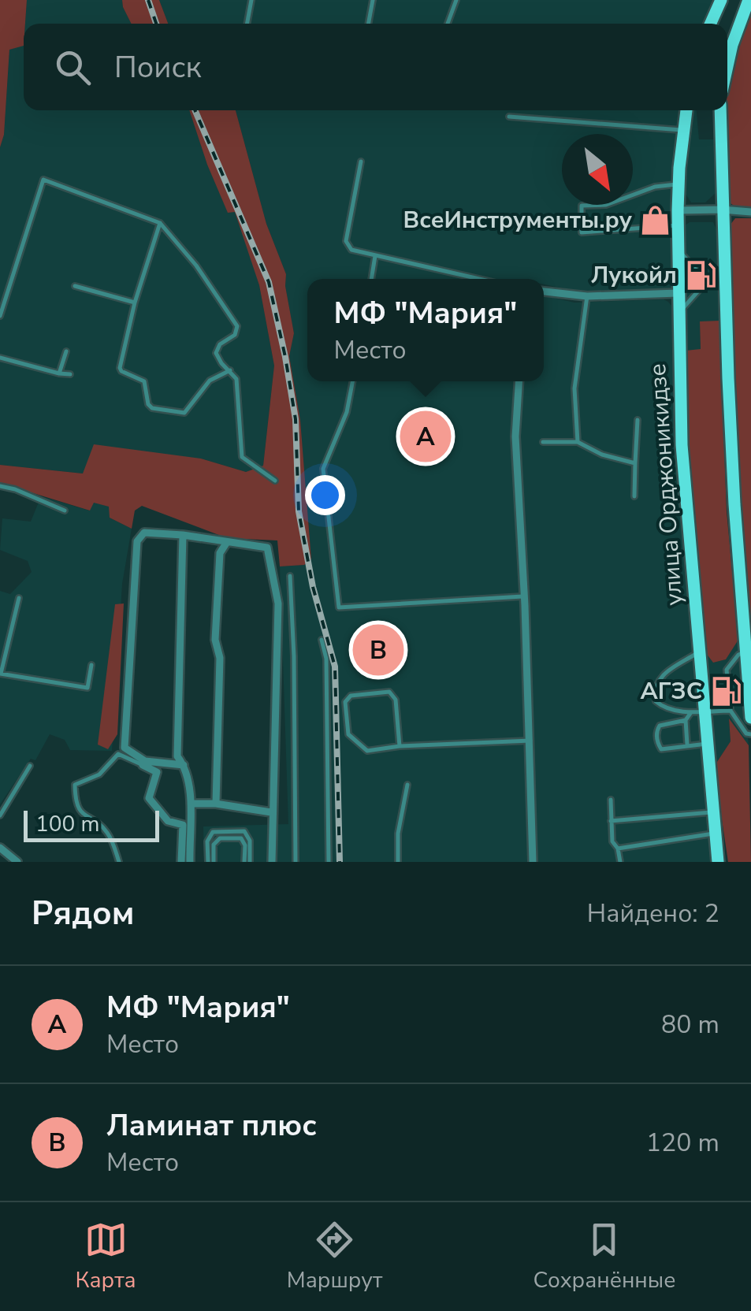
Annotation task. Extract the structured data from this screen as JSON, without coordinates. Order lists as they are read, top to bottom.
{
  "streets": {
    "main road": ["улица Орджоникидзе"]
  },
  "places": {
    "shop": ["ВсеИнструменты.ру"],
    "fuel station": ["Лукойл", "АГЗС"]
  },
  "scale_bar": "100 m",
  "north": "bottom right",
  "page": {
    "search": "Поиск",
    "popup": ["МФ \"Мария\"", "Место"],
    "pins": ["A", "B"],
    "scale": "100 m",
    "heading": ["Рядом", "Найдено: 2"],
    "list": [
      {
        "mark": "A",
        "name": "МФ \"Мария\"",
        "note": "Место",
        "value": "80 m"
      },
      {
        "mark": "B",
        "name": "Ламинат плюс",
        "note": "Место",
        "value": "120 m"
      }
    ],
    "nav": ["Карта", "Маршрут", "Сохранённые"]
  }
}
